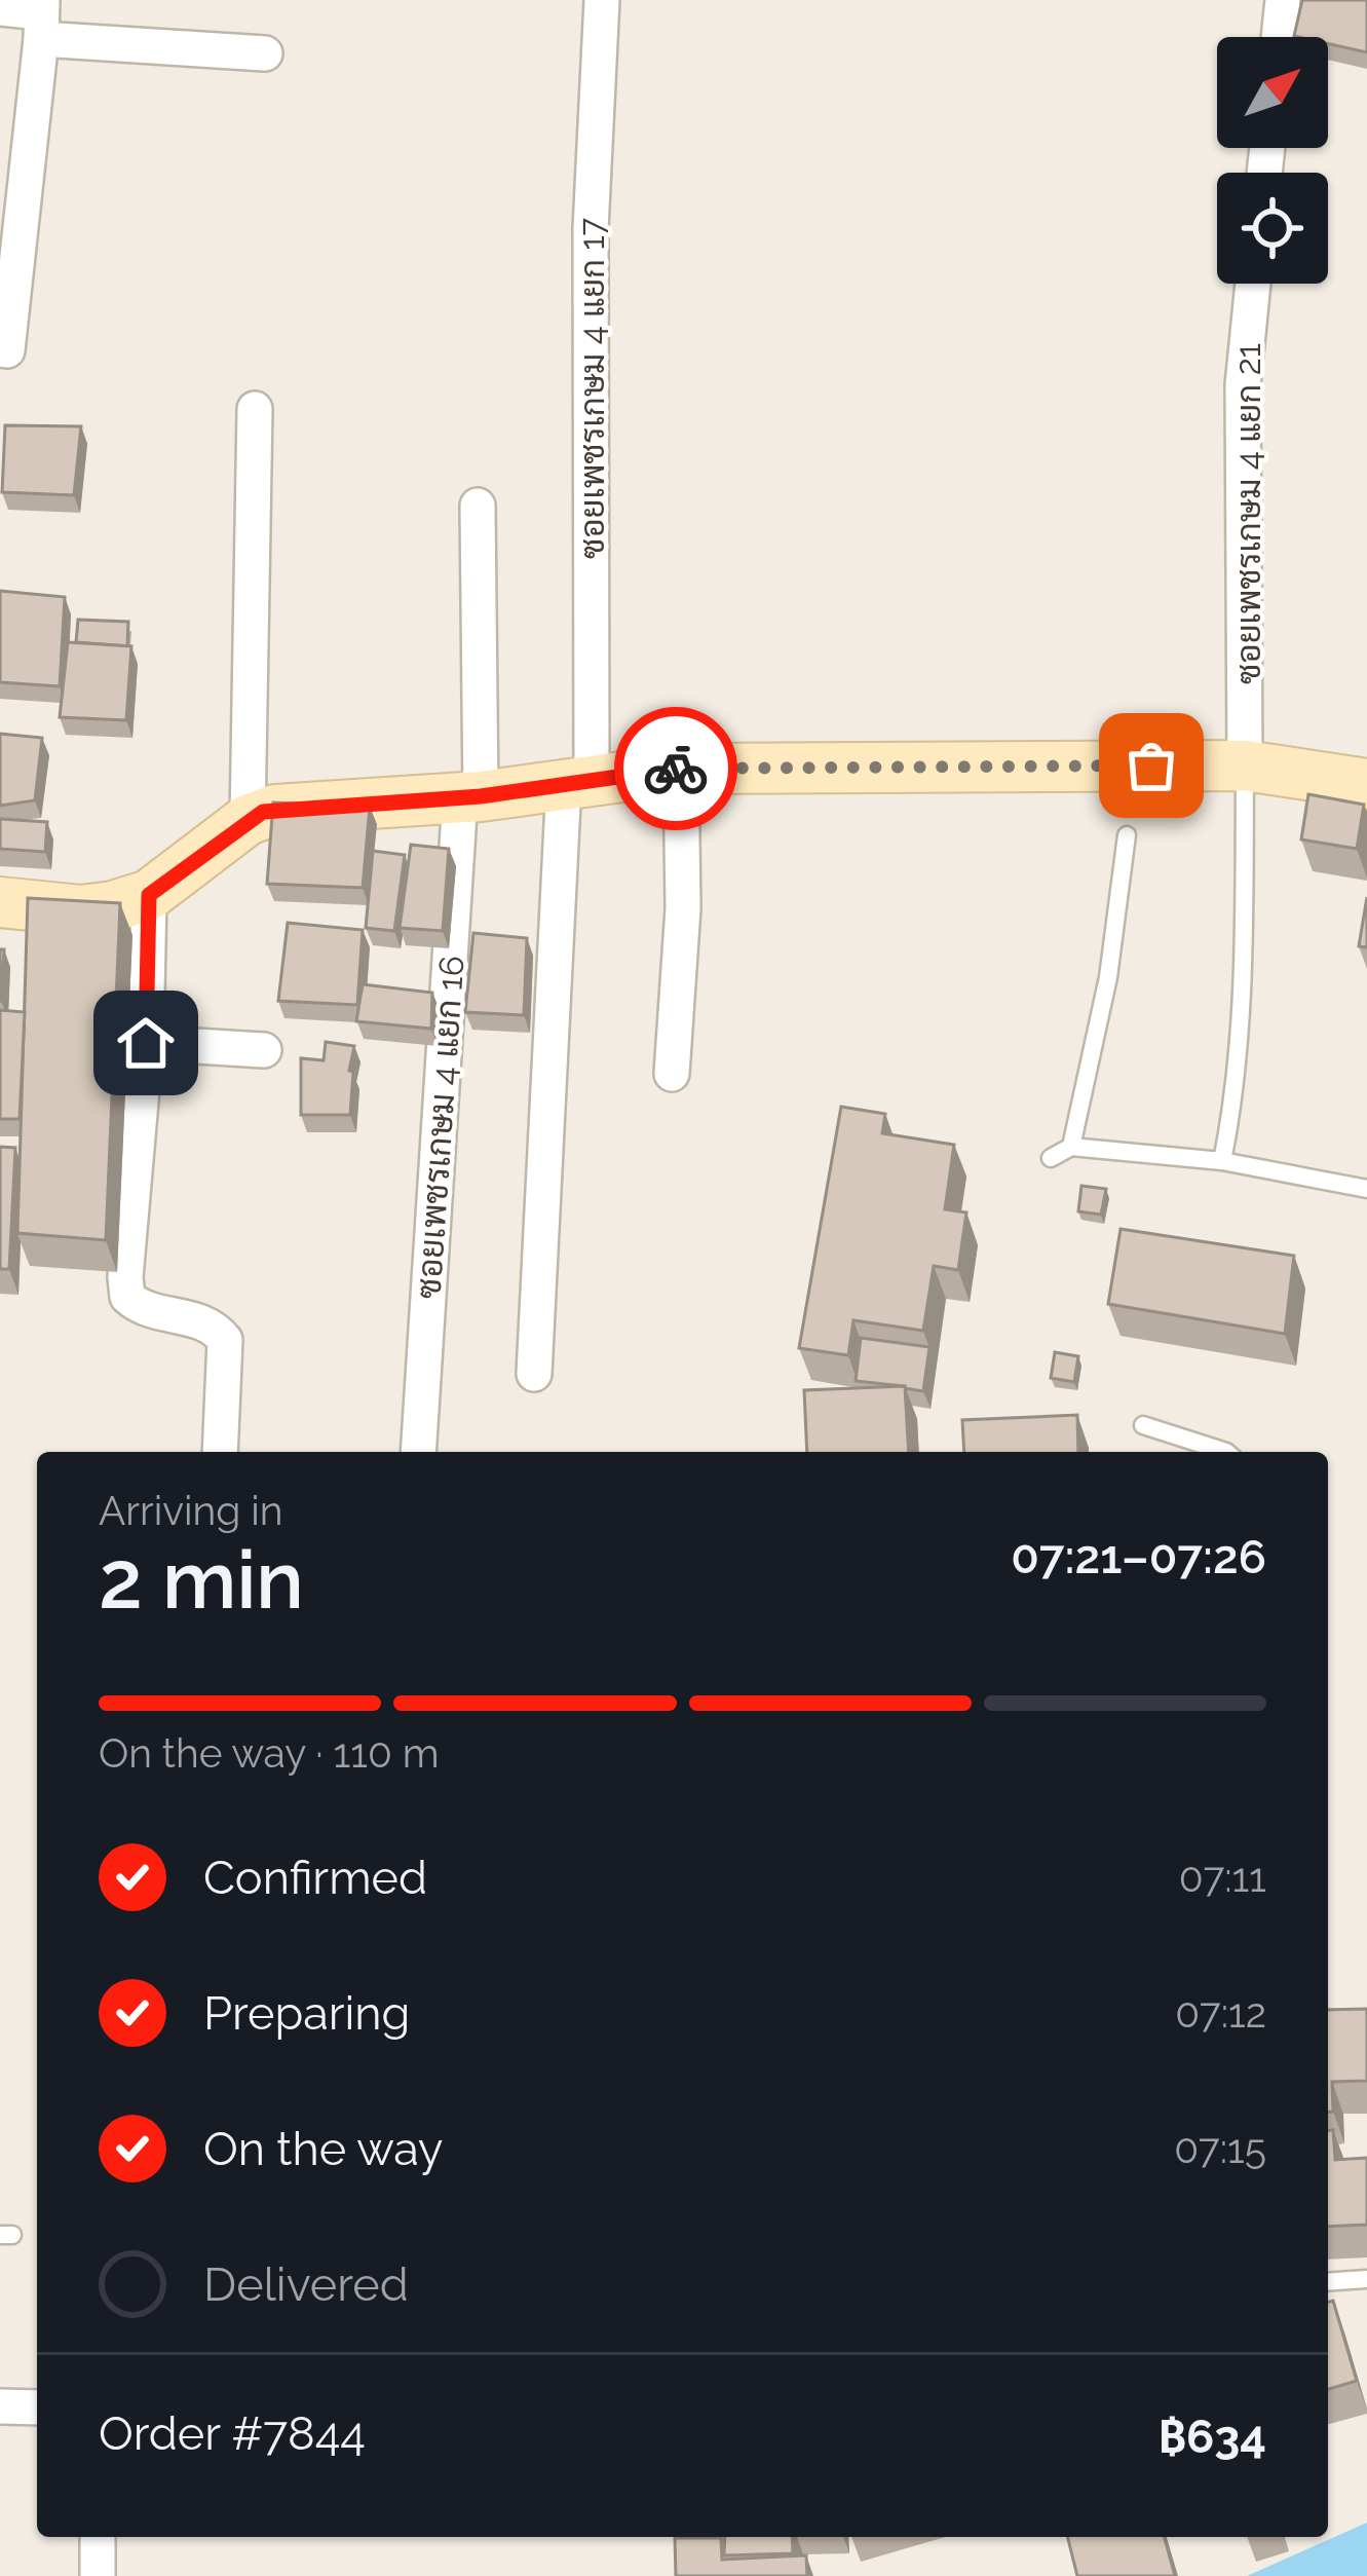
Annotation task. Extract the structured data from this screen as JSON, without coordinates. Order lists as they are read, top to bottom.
{
  "streets": {
    "street": ["ซอยเพชรเกษม 4 แยก 17", "ซอยเพชรเกษม 4 แยก 21", "ซอยเพชรเกษม 4 แยก 16"]
  },
  "north": "top right",
  "page": {
    "heading": ["2 min", "Arriving in", "07:21–07:26"],
    "panel": ["Order #7844", "฿634"],
    "bar": "On the way · 110 m",
    "list": [
      ["Confirmed", "07:11"],
      ["Preparing", "07:12"],
      ["On the way", "07:15"],
      "Delivered"
    ]
  }
}
